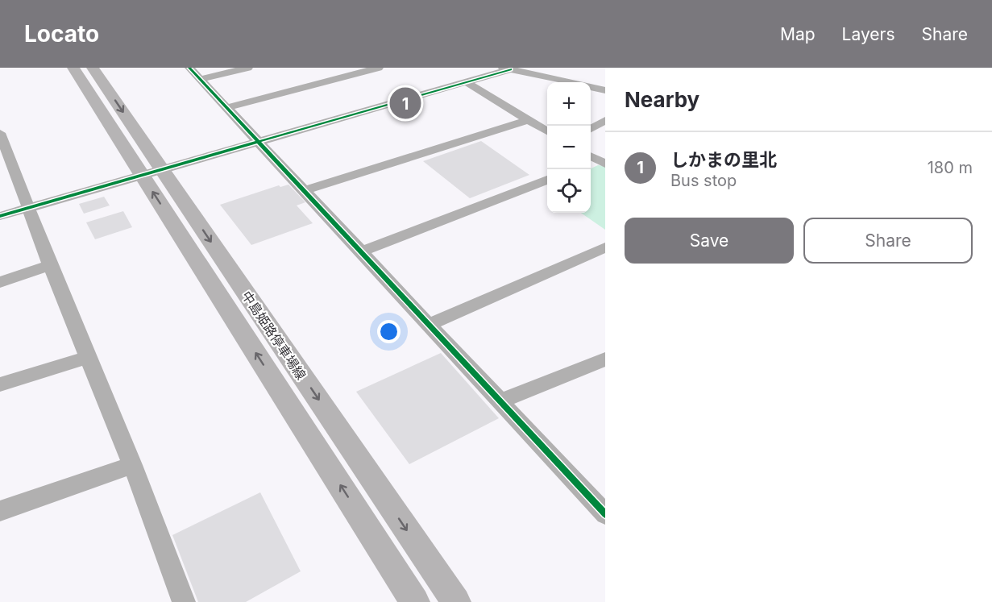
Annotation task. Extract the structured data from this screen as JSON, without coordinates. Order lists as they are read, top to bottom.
{
  "streets": {
    "main road": ["中島姫路停車場線"]
  },
  "page": {
    "header": "Locato",
    "nav": ["Map", "Layers", "Share"],
    "heading": "Nearby",
    "map_buttons": ["+", "−"],
    "pins": "1",
    "list": [
      {
        "mark": "1",
        "name": "しかまの里北",
        "note": "Bus stop",
        "value": "180 m"
      }
    ],
    "buttons": ["Save", "Share"]
  }
}
